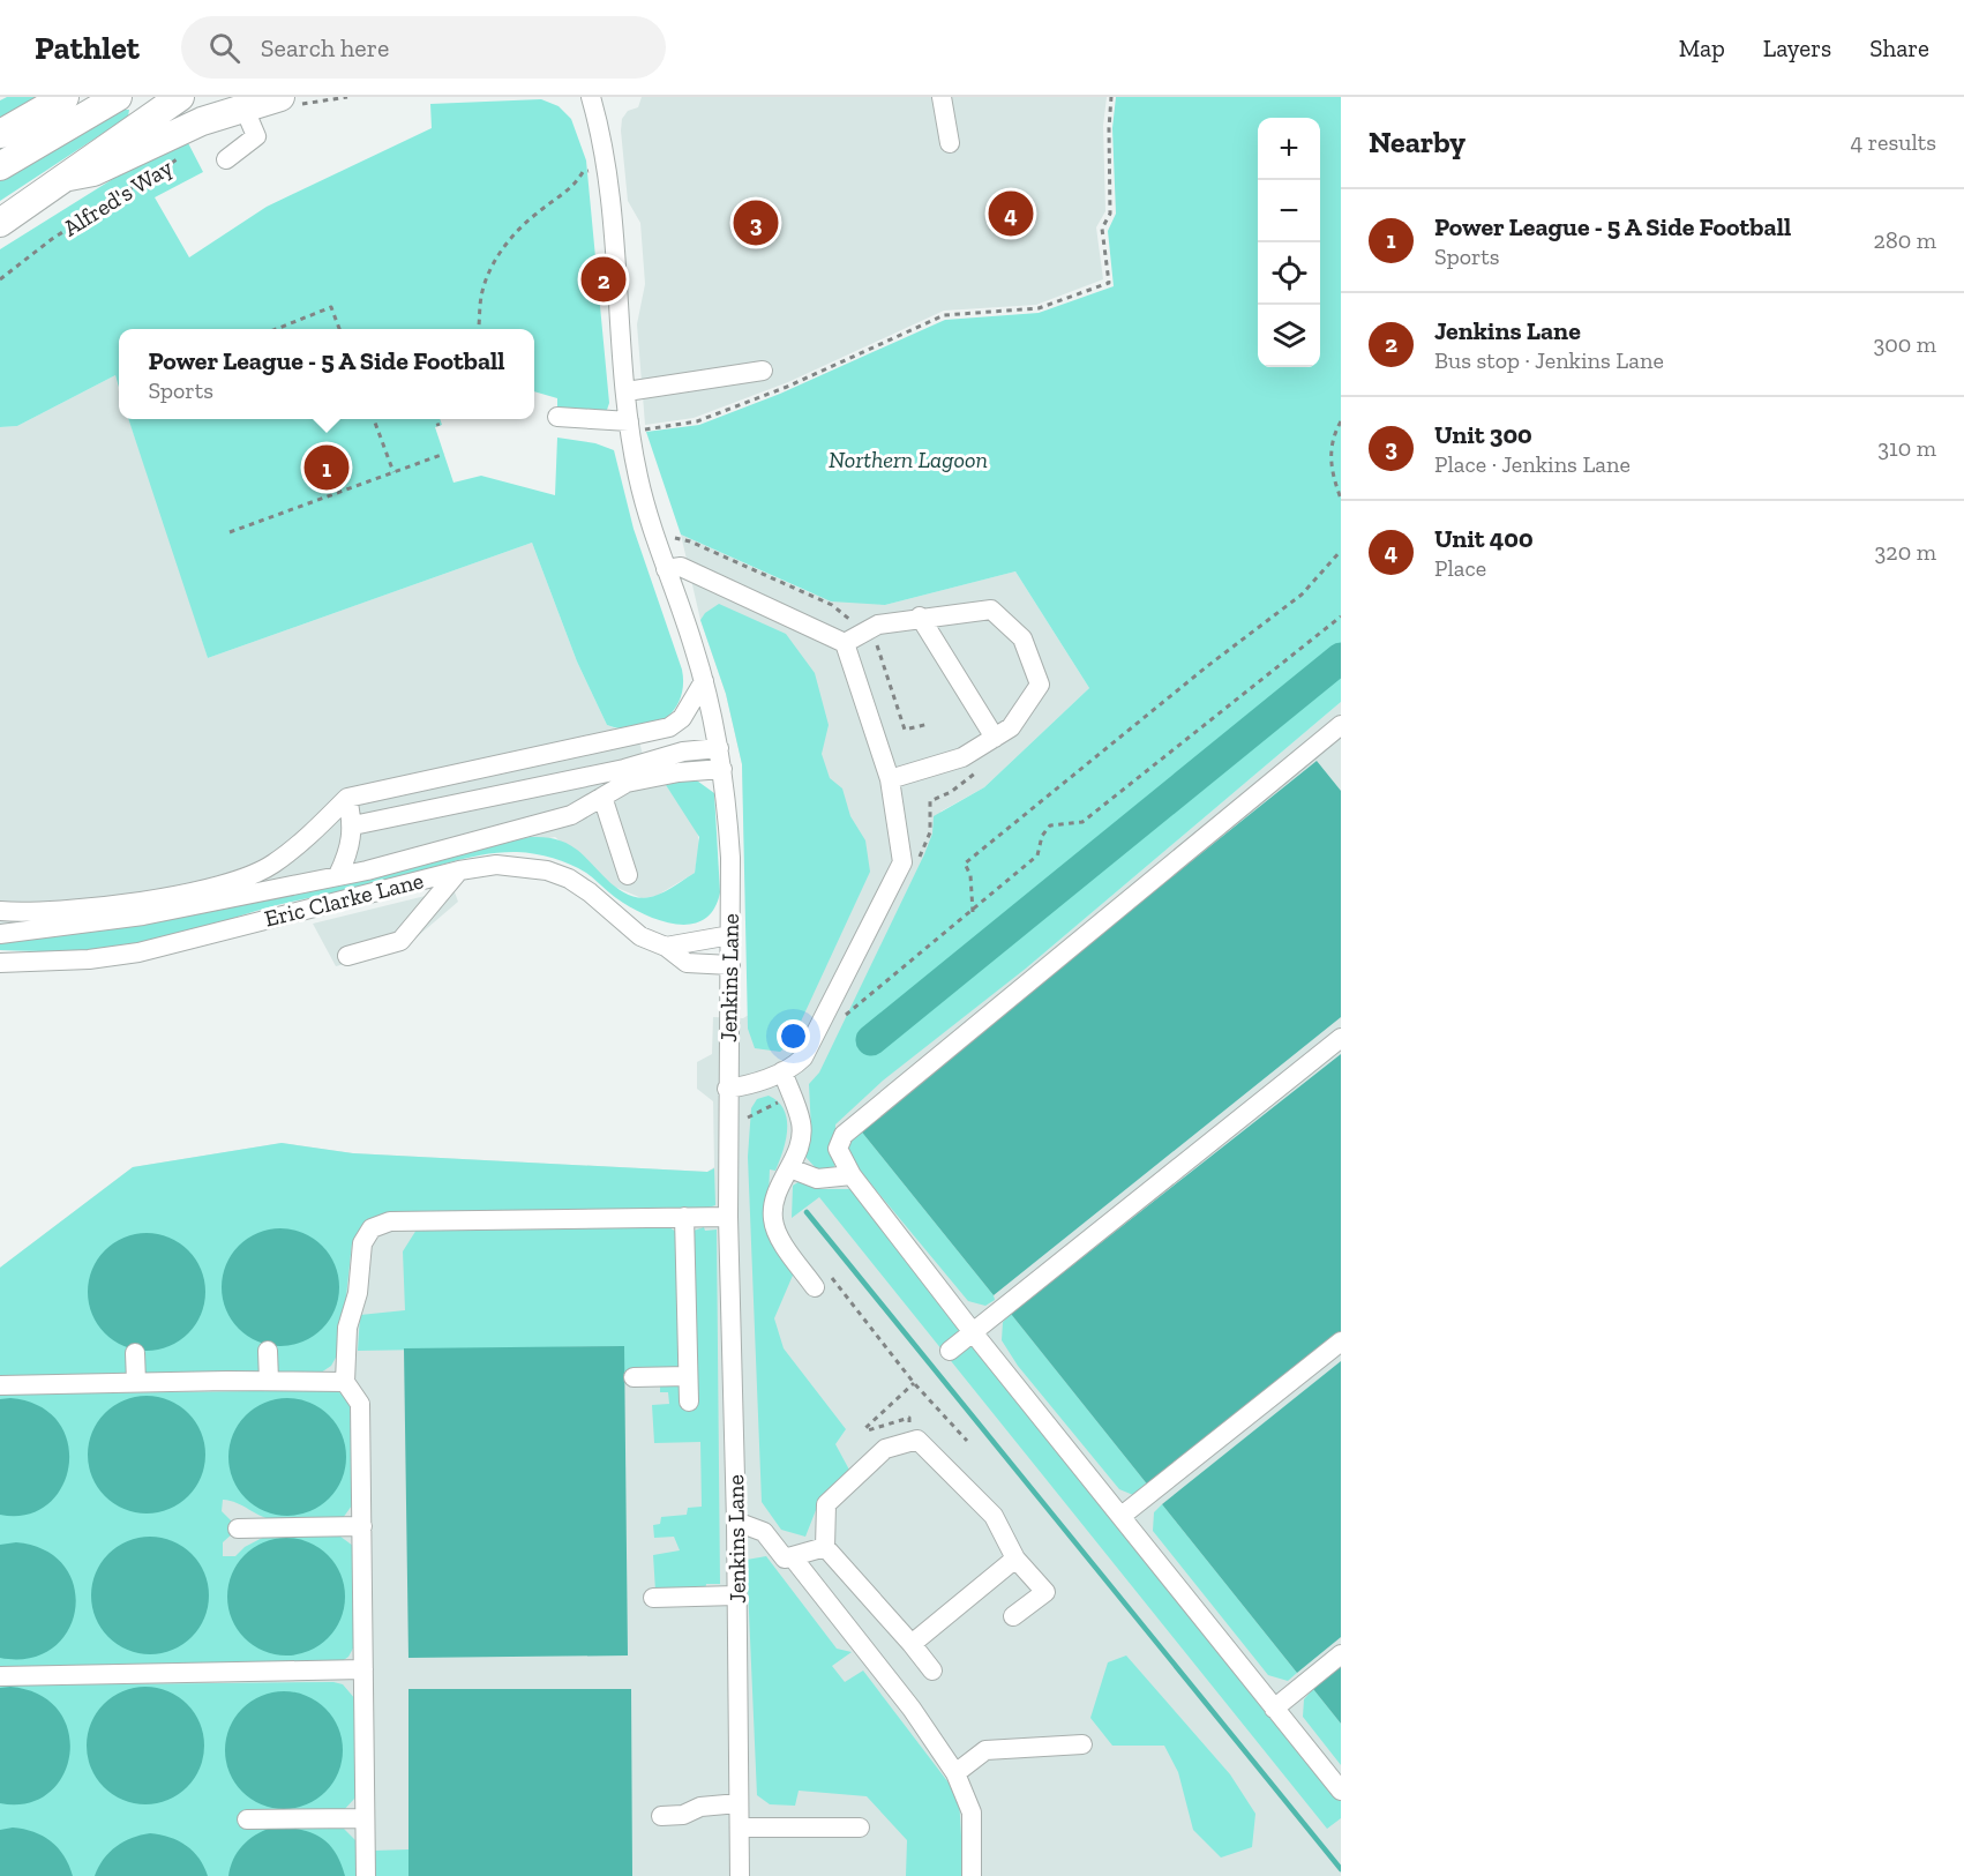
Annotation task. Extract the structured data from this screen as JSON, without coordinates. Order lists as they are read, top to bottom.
{
  "streets": {
    "street": ["Eric Clarke Lane", "Jenkins Lane"],
    "path": ["Alfred's Way"]
  },
  "crossings": [
    ["Eric Clarke Lane", "Jenkins Lane"]
  ],
  "parks": ["Northern Lagoon"],
  "page": {
    "header": "Pathlet",
    "search": "Search here",
    "nav": ["Map", "Layers", "Share"],
    "heading": ["Nearby", "4 results"],
    "map_buttons": ["+", "−"],
    "list": [
      {
        "mark": "1",
        "name": "Power League - 5 A Side Football",
        "note": "Sports",
        "value": "280 m"
      },
      {
        "mark": "2",
        "name": "Jenkins Lane",
        "note": "Bus stop · Jenkins Lane",
        "value": "300 m"
      },
      {
        "mark": "3",
        "name": "Unit 300",
        "note": "Place · Jenkins Lane",
        "value": "310 m"
      },
      {
        "mark": "4",
        "name": "Unit 400",
        "note": "Place",
        "value": "320 m"
      }
    ],
    "pins": [
      "4",
      "3",
      "2",
      "1"
    ],
    "popup": ["Power League - 5 A Side Football", "Sports"]
  }
}
